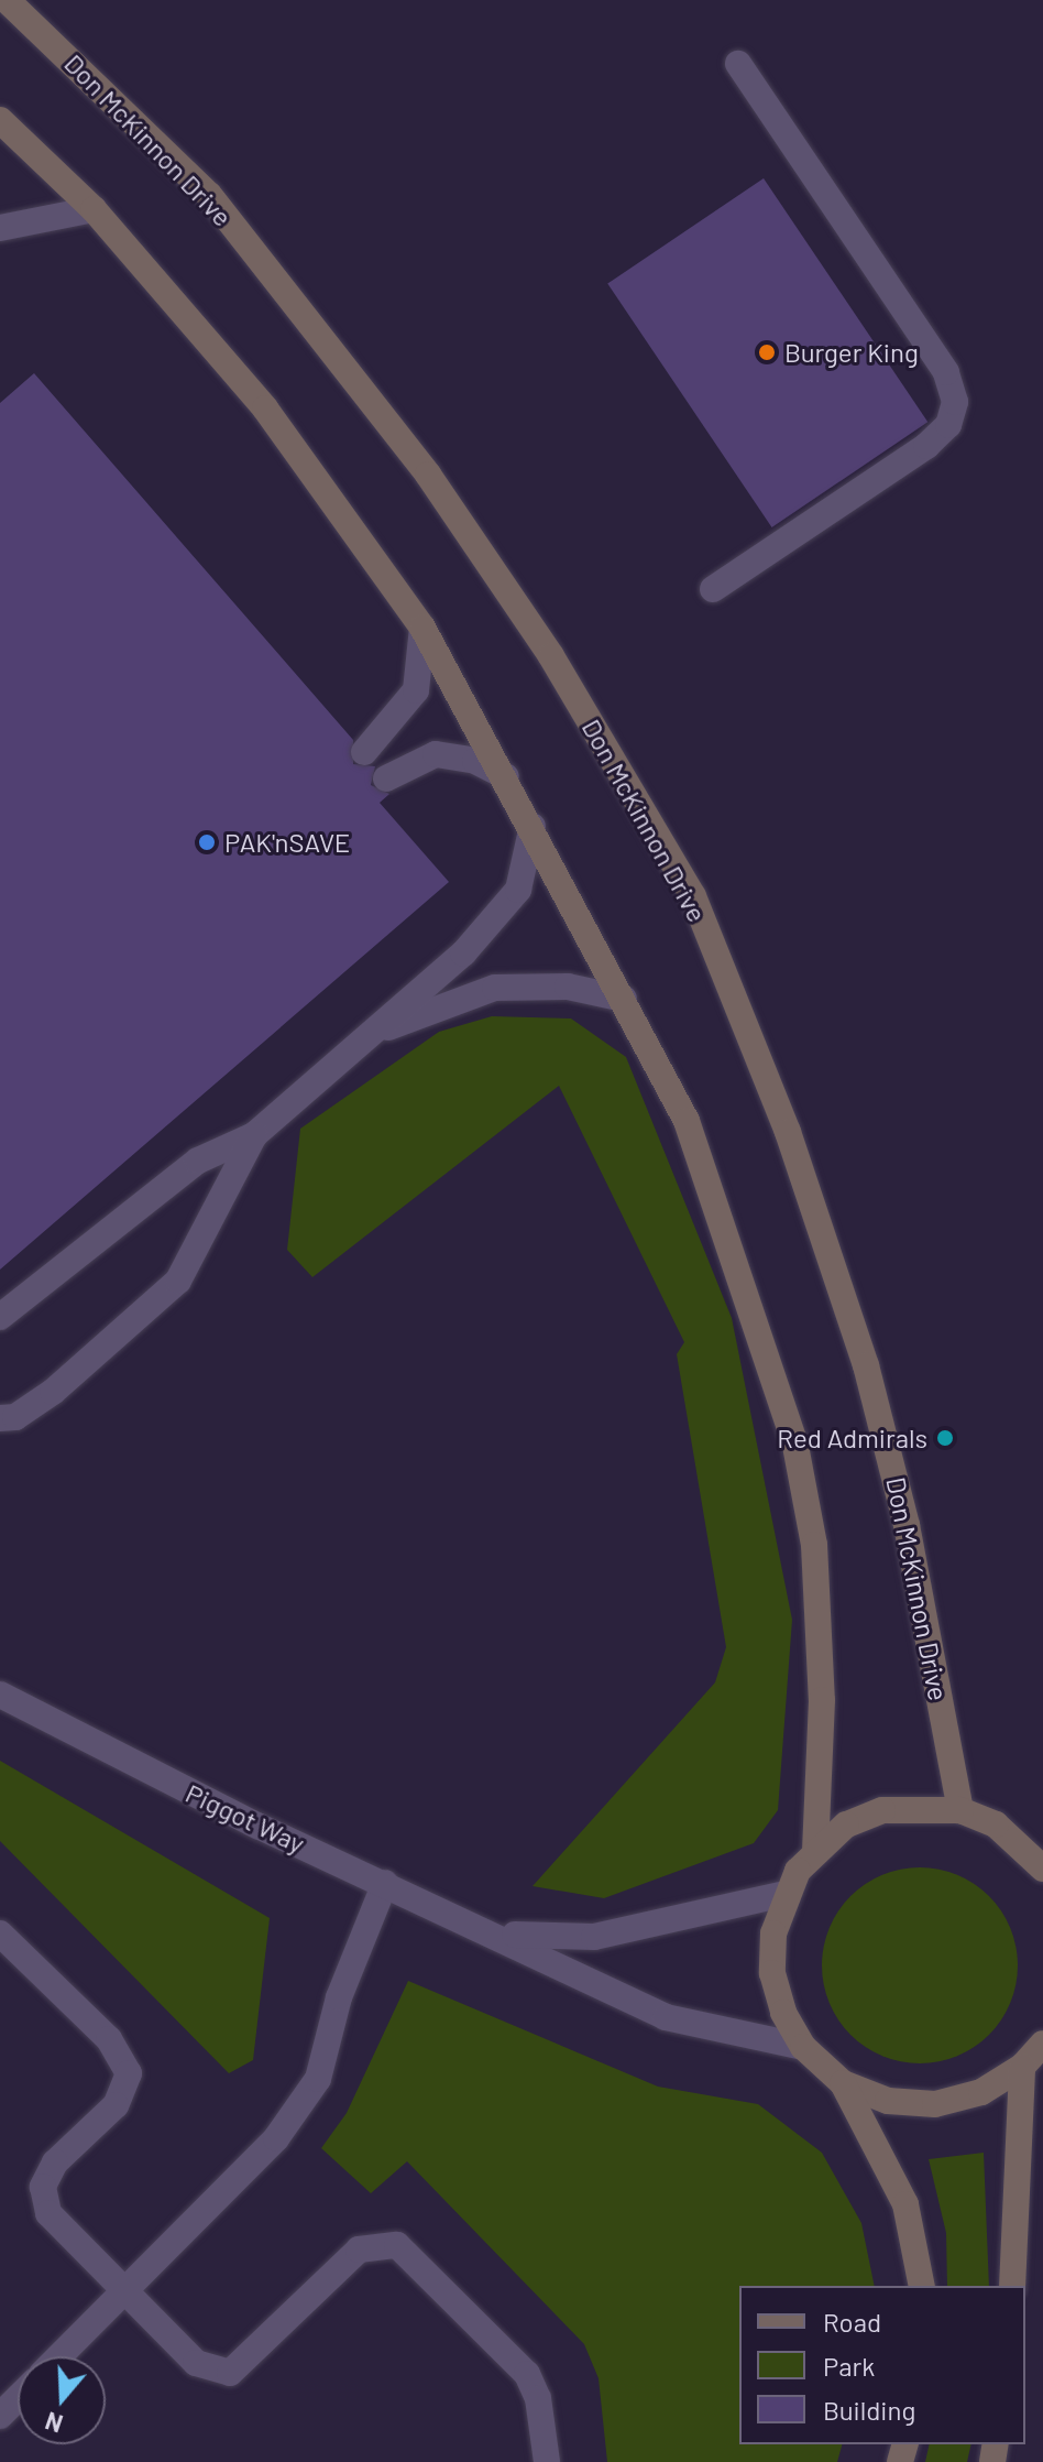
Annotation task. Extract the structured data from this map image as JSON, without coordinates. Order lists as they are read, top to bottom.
{
  "streets": {
    "main road": ["Don McKinnon Drive"],
    "street": ["Piggot Way"]
  },
  "places": ["Burger King", "PAK'nSAVE", "Red Admirals"],
  "legend": ["Road", "Park", "Building"],
  "north": "bottom"
}
